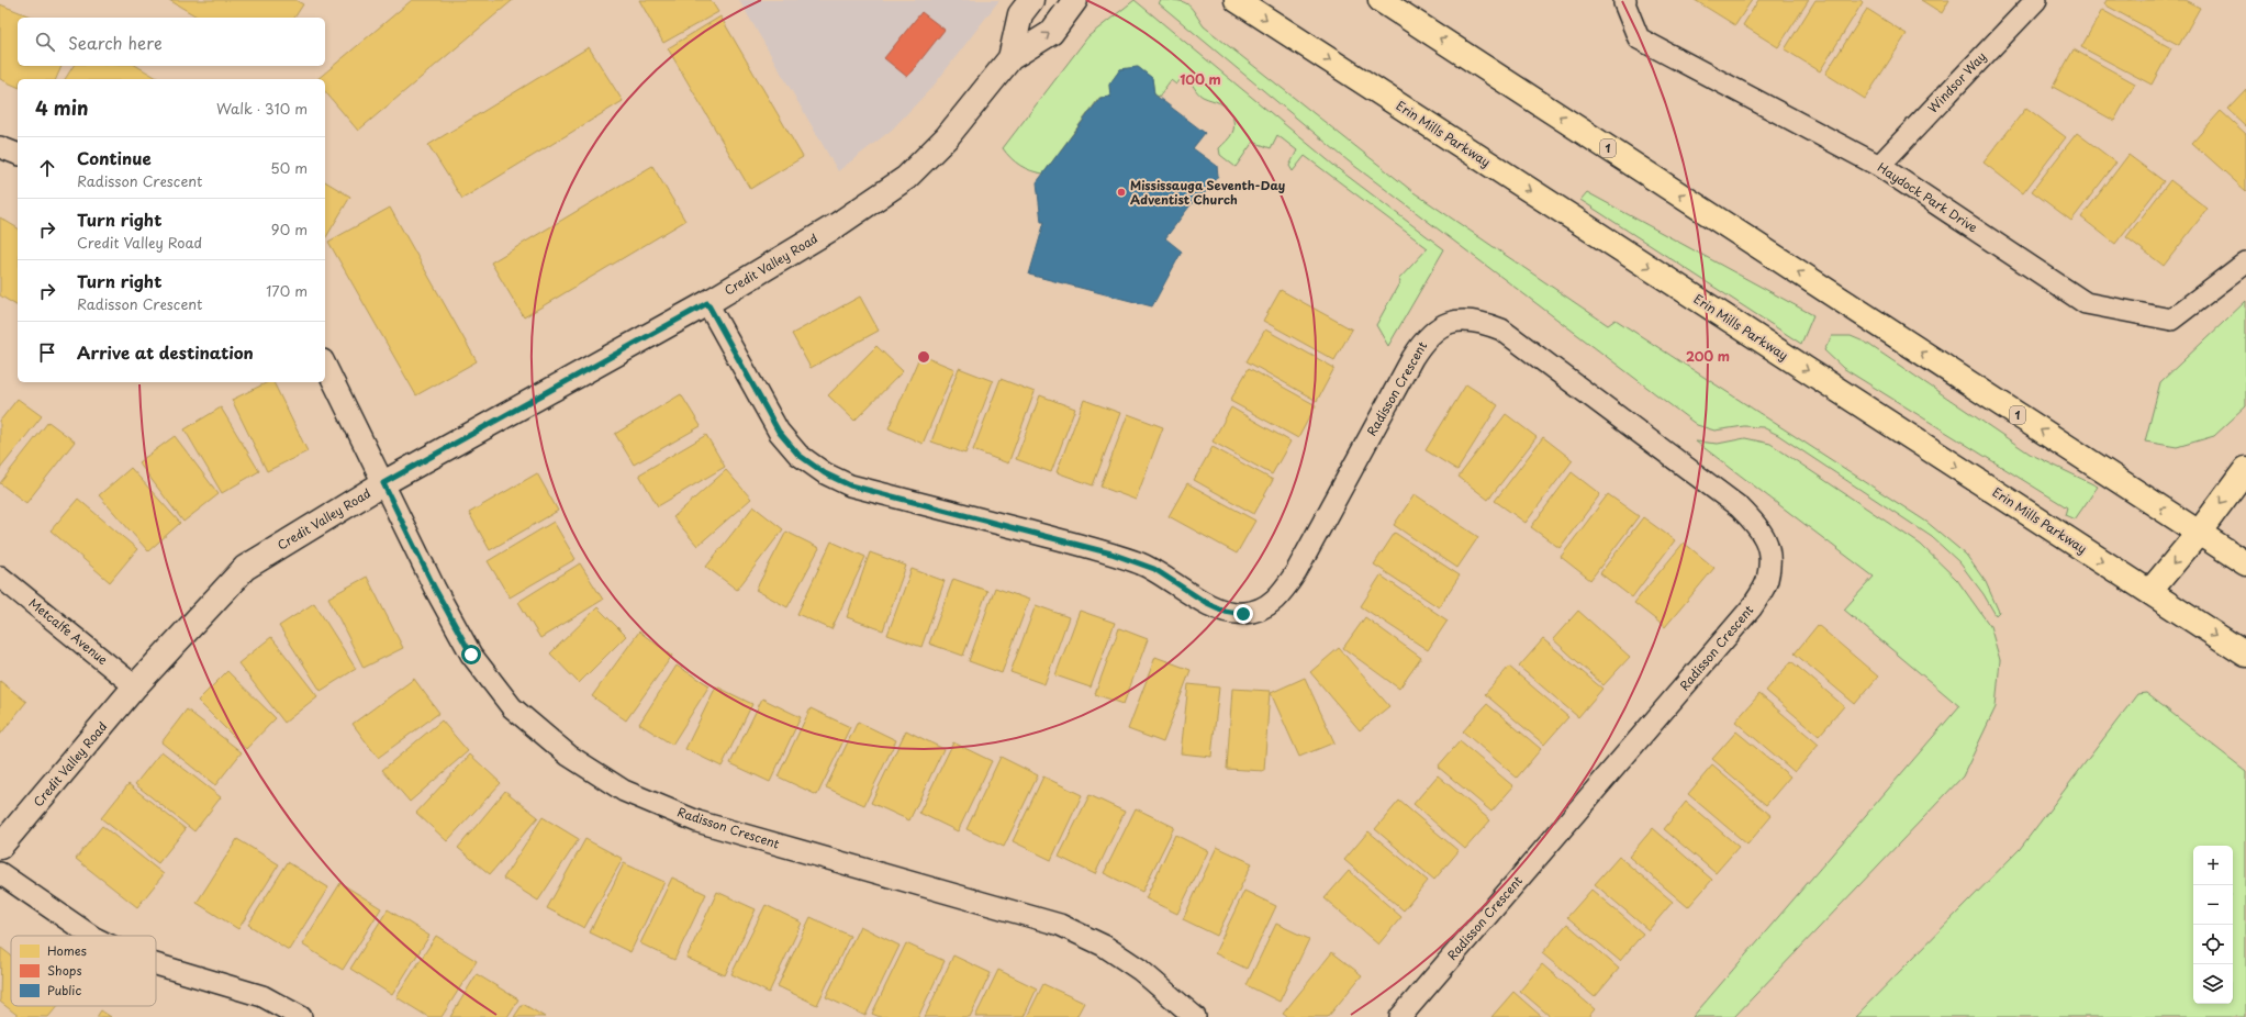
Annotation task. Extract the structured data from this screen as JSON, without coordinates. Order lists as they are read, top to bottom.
{
  "streets": {
    "main road": ["Erin Mills Parkway", "1"],
    "street": [
      "Windsor Way",
      "Haydock Park Drive",
      "Credit Valley Road",
      "Radisson Crescent",
      "Metcalfe Avenue"
    ]
  },
  "crossings": [
    ["Windsor Way", "Haydock Park Drive"],
    ["Credit Valley Road", "Radisson Crescent"],
    ["Credit Valley Road", "Metcalfe Avenue"]
  ],
  "places": ["Mississauga Seventh-Day Adventist Church"],
  "legend": ["Homes", "Shops", "Public"],
  "page": {
    "search": "Search here",
    "heading": ["4 min", "Walk · 310 m"],
    "list": [
      ["Continue", "Radisson Crescent", "50 m"],
      ["Turn right", "Credit Valley Road", "90 m"],
      ["Turn right", "Radisson Crescent", "170 m"],
      "Arrive at destination"
    ],
    "map_buttons": ["+", "−"]
  },
  "rings": ["100 m", "200 m"]
}
